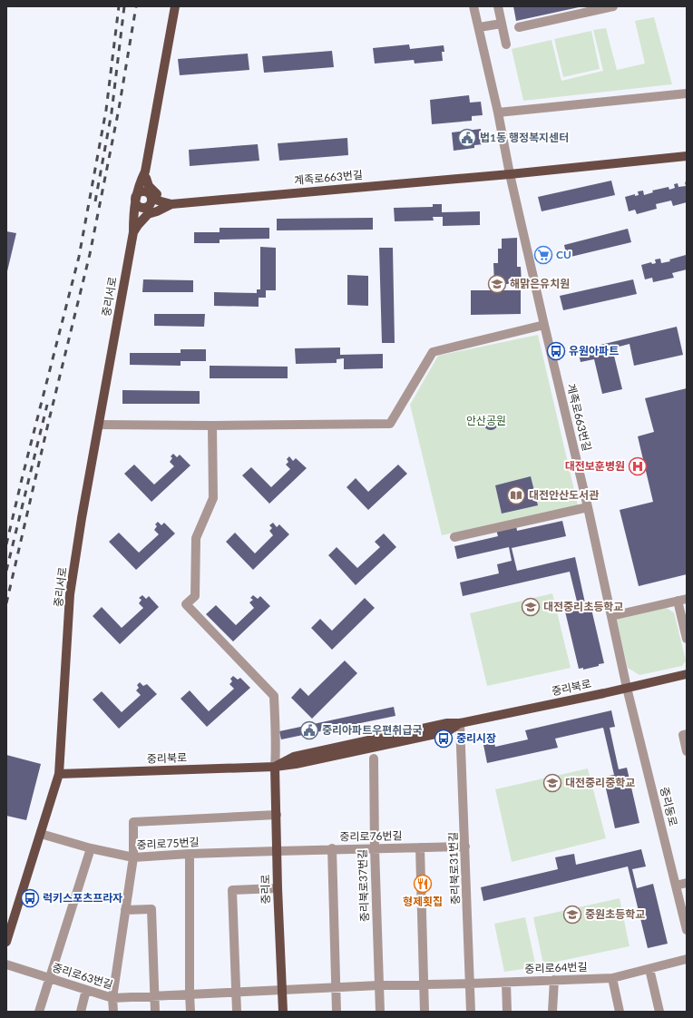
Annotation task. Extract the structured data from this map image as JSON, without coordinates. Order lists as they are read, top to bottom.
{
  "streets": {
    "main road": [
      "계족로663번길",
      "중리서로",
      "중리북로",
      "중리로"
    ],
    "street": [
      "중리동로",
      "중리로76번길",
      "중리로75번길",
      "중리북로31번길",
      "중리북로37번길",
      "중리로64번길",
      "중리로63번길"
    ]
  },
  "crossings": [
    ["계족로663번길", "중리북로"],
    ["계족로663번길", "중리동로"],
    ["중리서로", "중리북로"],
    ["중리서로", "중리로75번길"],
    ["중리북로", "중리동로"],
    ["중리북로", "중리북로31번길"],
    ["중리북로", "중리로"],
    ["중리로76번길", "중리로75번길"],
    ["중리로76번길", "중리북로31번길"],
    ["중리로76번길", "중리북로37번길"],
    ["중리로76번길", "중리로"],
    ["중리로75번길", "중리로"],
    ["중리북로31번길", "중리로64번길"],
    ["중리북로37번길", "중리로64번길"],
    ["중리로", "중리로64번길"],
    ["중리로", "중리로63번길"],
    ["중리로64번길", "중리로63번길"]
  ],
  "parks": ["안산공원"],
  "places": {
    "public building": ["법1동 행정복지센터", "중리아파트우편취급국"],
    "supermarket": ["CU"],
    "school or university": [
      "해맑은유치원",
      "대전중리초등학교",
      "대전중리중학교",
      "중원초등학교"
    ],
    "bus stop": ["유원아파트", "중리시장", "럭키스포츠프라자"],
    "hospital": ["대전보훈병원"],
    "library": ["대전안산도서관"],
    "restaurant": ["형제횟집"]
  }
}
